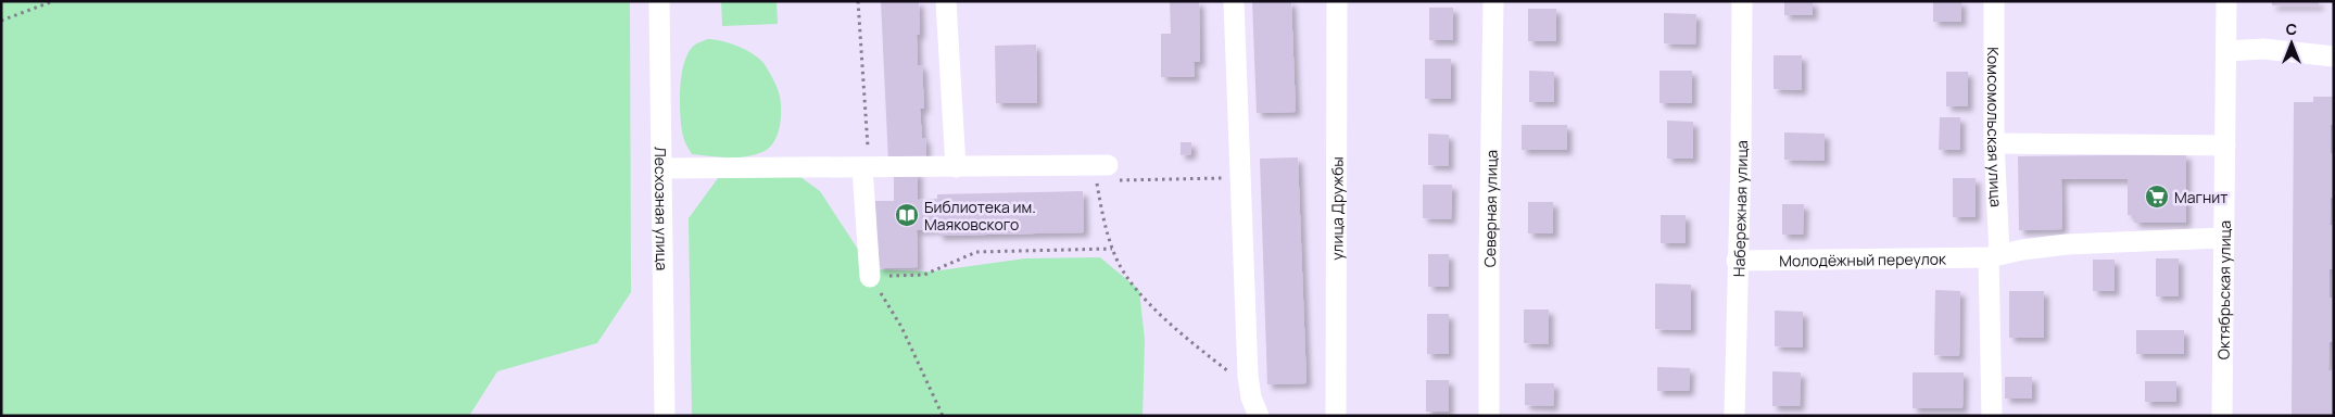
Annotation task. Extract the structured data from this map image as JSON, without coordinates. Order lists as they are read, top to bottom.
{
  "streets": {
    "street": [
      "Комсомольская улица",
      "Лесхозная улица",
      "улица Дружбы",
      "Северная улица",
      "Набережная улица",
      "Молодёжный переулок",
      "Октябрьская улица"
    ]
  },
  "crossings": [
    ["Комсомольская улица", "Молодёжный переулок"],
    ["Набережная улица", "Молодёжный переулок"],
    ["Молодёжный переулок", "Октябрьская улица"]
  ],
  "places": {
    "supermarket": ["Магнит"],
    "library": ["Библиотека им. Маяковского"]
  },
  "north": "top"
}
